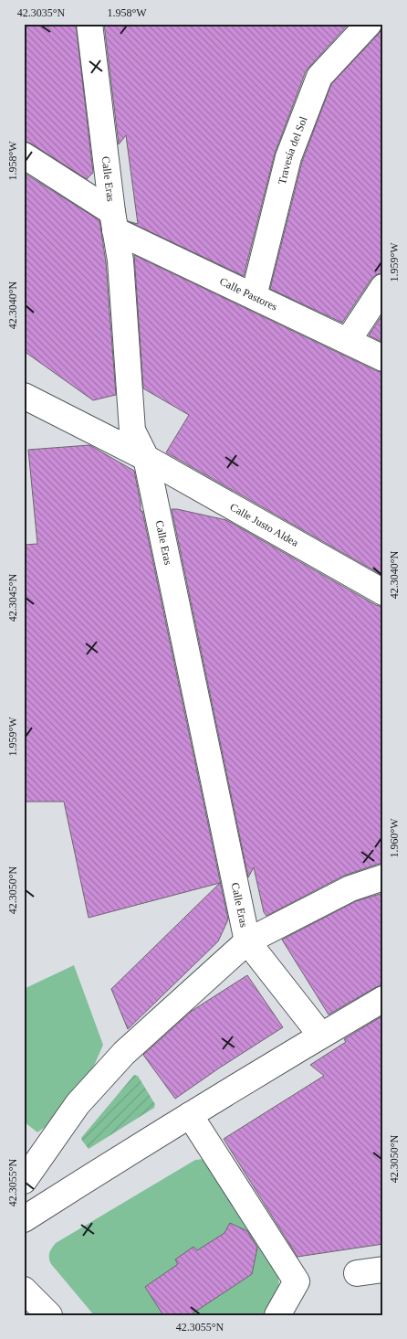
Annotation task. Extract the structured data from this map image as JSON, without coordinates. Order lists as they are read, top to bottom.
{
  "streets": {
    "street": [
      "Travesía del Sol",
      "Calle Eras",
      "Calle Pastores",
      "Calle Justo Aldea"
    ]
  },
  "crossings": [
    ["Travesía del Sol", "Calle Pastores"],
    ["Calle Eras", "Calle Pastores"],
    ["Calle Eras", "Calle Justo Aldea"]
  ],
  "coordinates": [
    "42.3035°N",
    "1.958°W",
    "1.959°W",
    "42.3040°N",
    "42.3045°N",
    "1.960°W",
    "42.3050°N",
    "42.3055°N"
  ]
}
